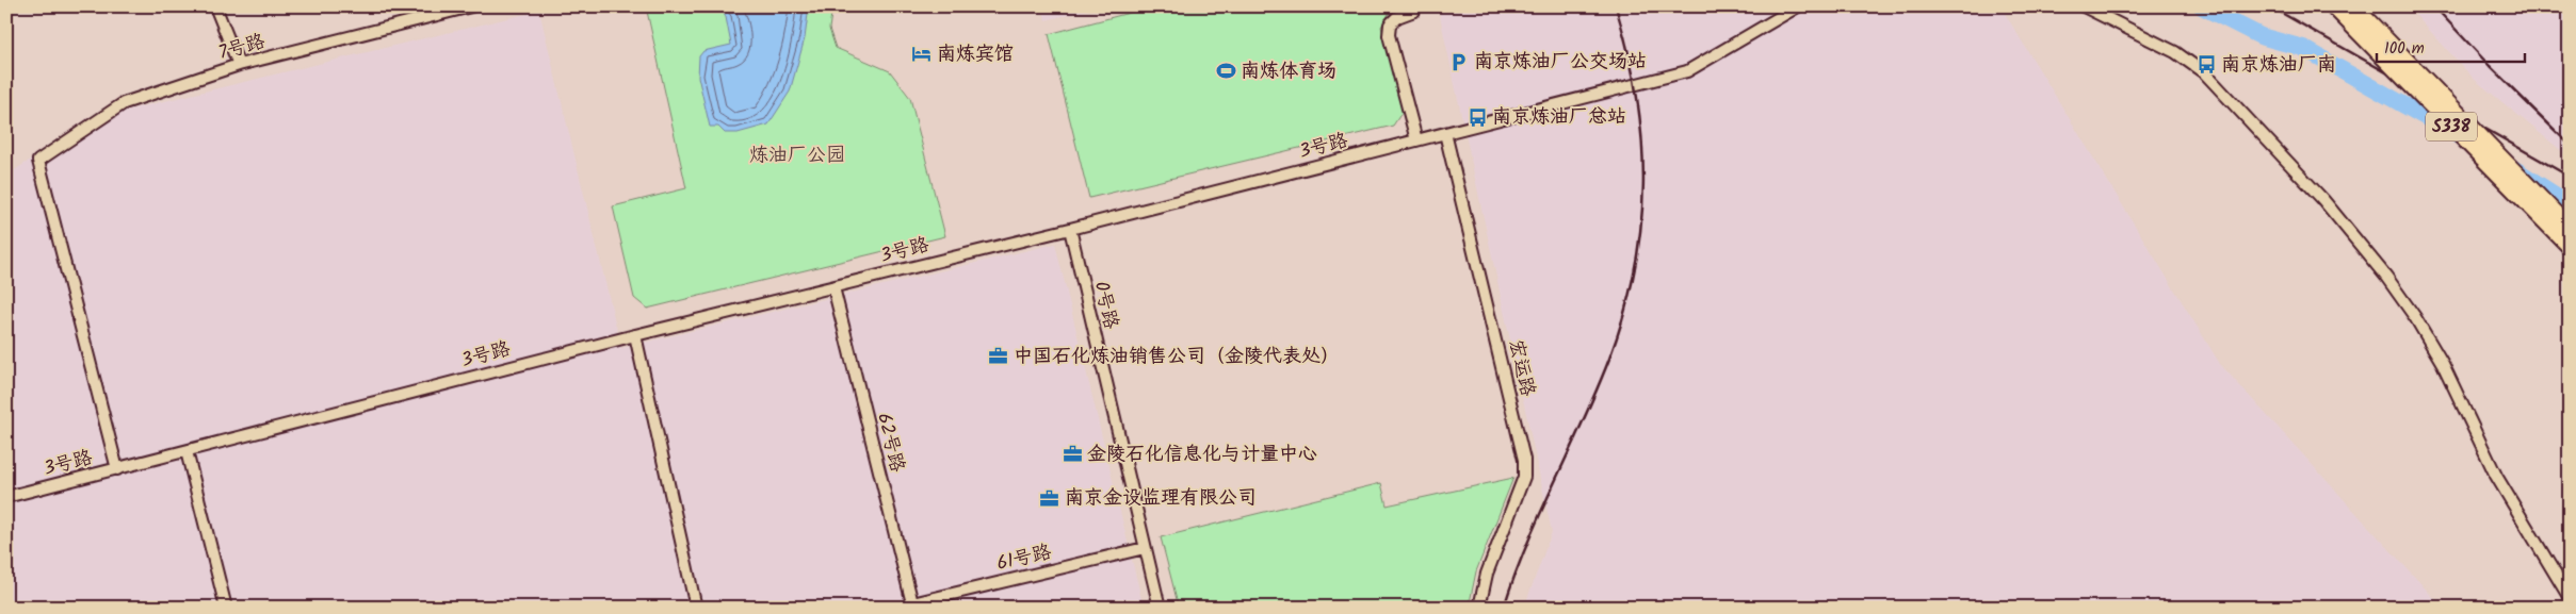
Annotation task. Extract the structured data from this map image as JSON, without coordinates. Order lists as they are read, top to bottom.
{
  "streets": {
    "main road": ["S338"],
    "street": [
      "7号路",
      "3号路",
      "0号路",
      "宏运路",
      "62号路",
      "61号路"
    ]
  },
  "crossings": [
    ["7号路", "3号路"],
    ["3号路", "0号路"],
    ["3号路", "宏运路"],
    ["3号路", "62号路"],
    ["0号路", "61号路"],
    ["62号路", "61号路"]
  ],
  "parks": ["炼油厂公园"],
  "places": {
    "hotel": ["南炼宾馆"],
    "parking": ["南京炼油厂公交场站"],
    "bus stop": ["南京炼油厂南", "南京炼油厂总站"],
    "sports": ["南炼体育场"],
    "office": ["中国石化炼油销售公司（金陵代表处）", "金陵石化信息化与计量中心", "南京金设监理有限公司"]
  },
  "scale_bar": "100 m"
}
